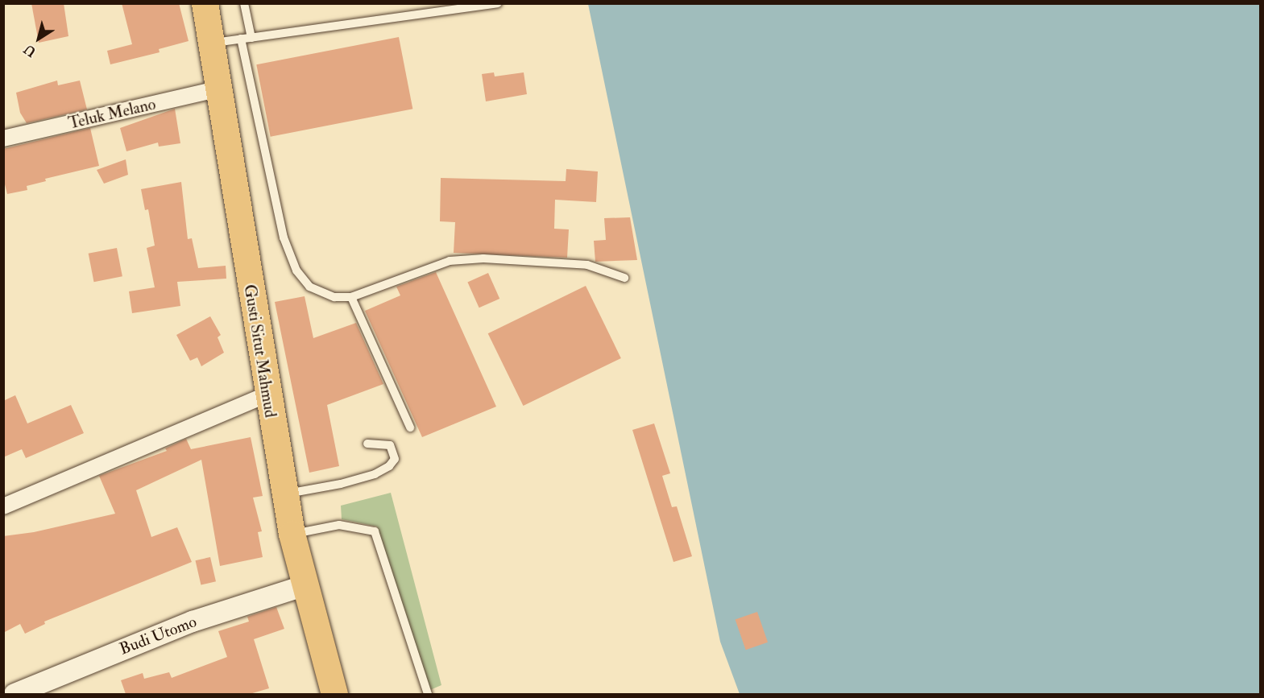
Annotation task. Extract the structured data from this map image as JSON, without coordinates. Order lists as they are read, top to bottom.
{
  "streets": {
    "highway": ["Gusti Situt Mahmud"],
    "street": ["Teluk Melano", "Budi Utomo"]
  },
  "crossings": [
    ["Teluk Melano", "Gusti Situt Mahmud"],
    ["Gusti Situt Mahmud", "Budi Utomo"]
  ],
  "north": "bottom left"
}
